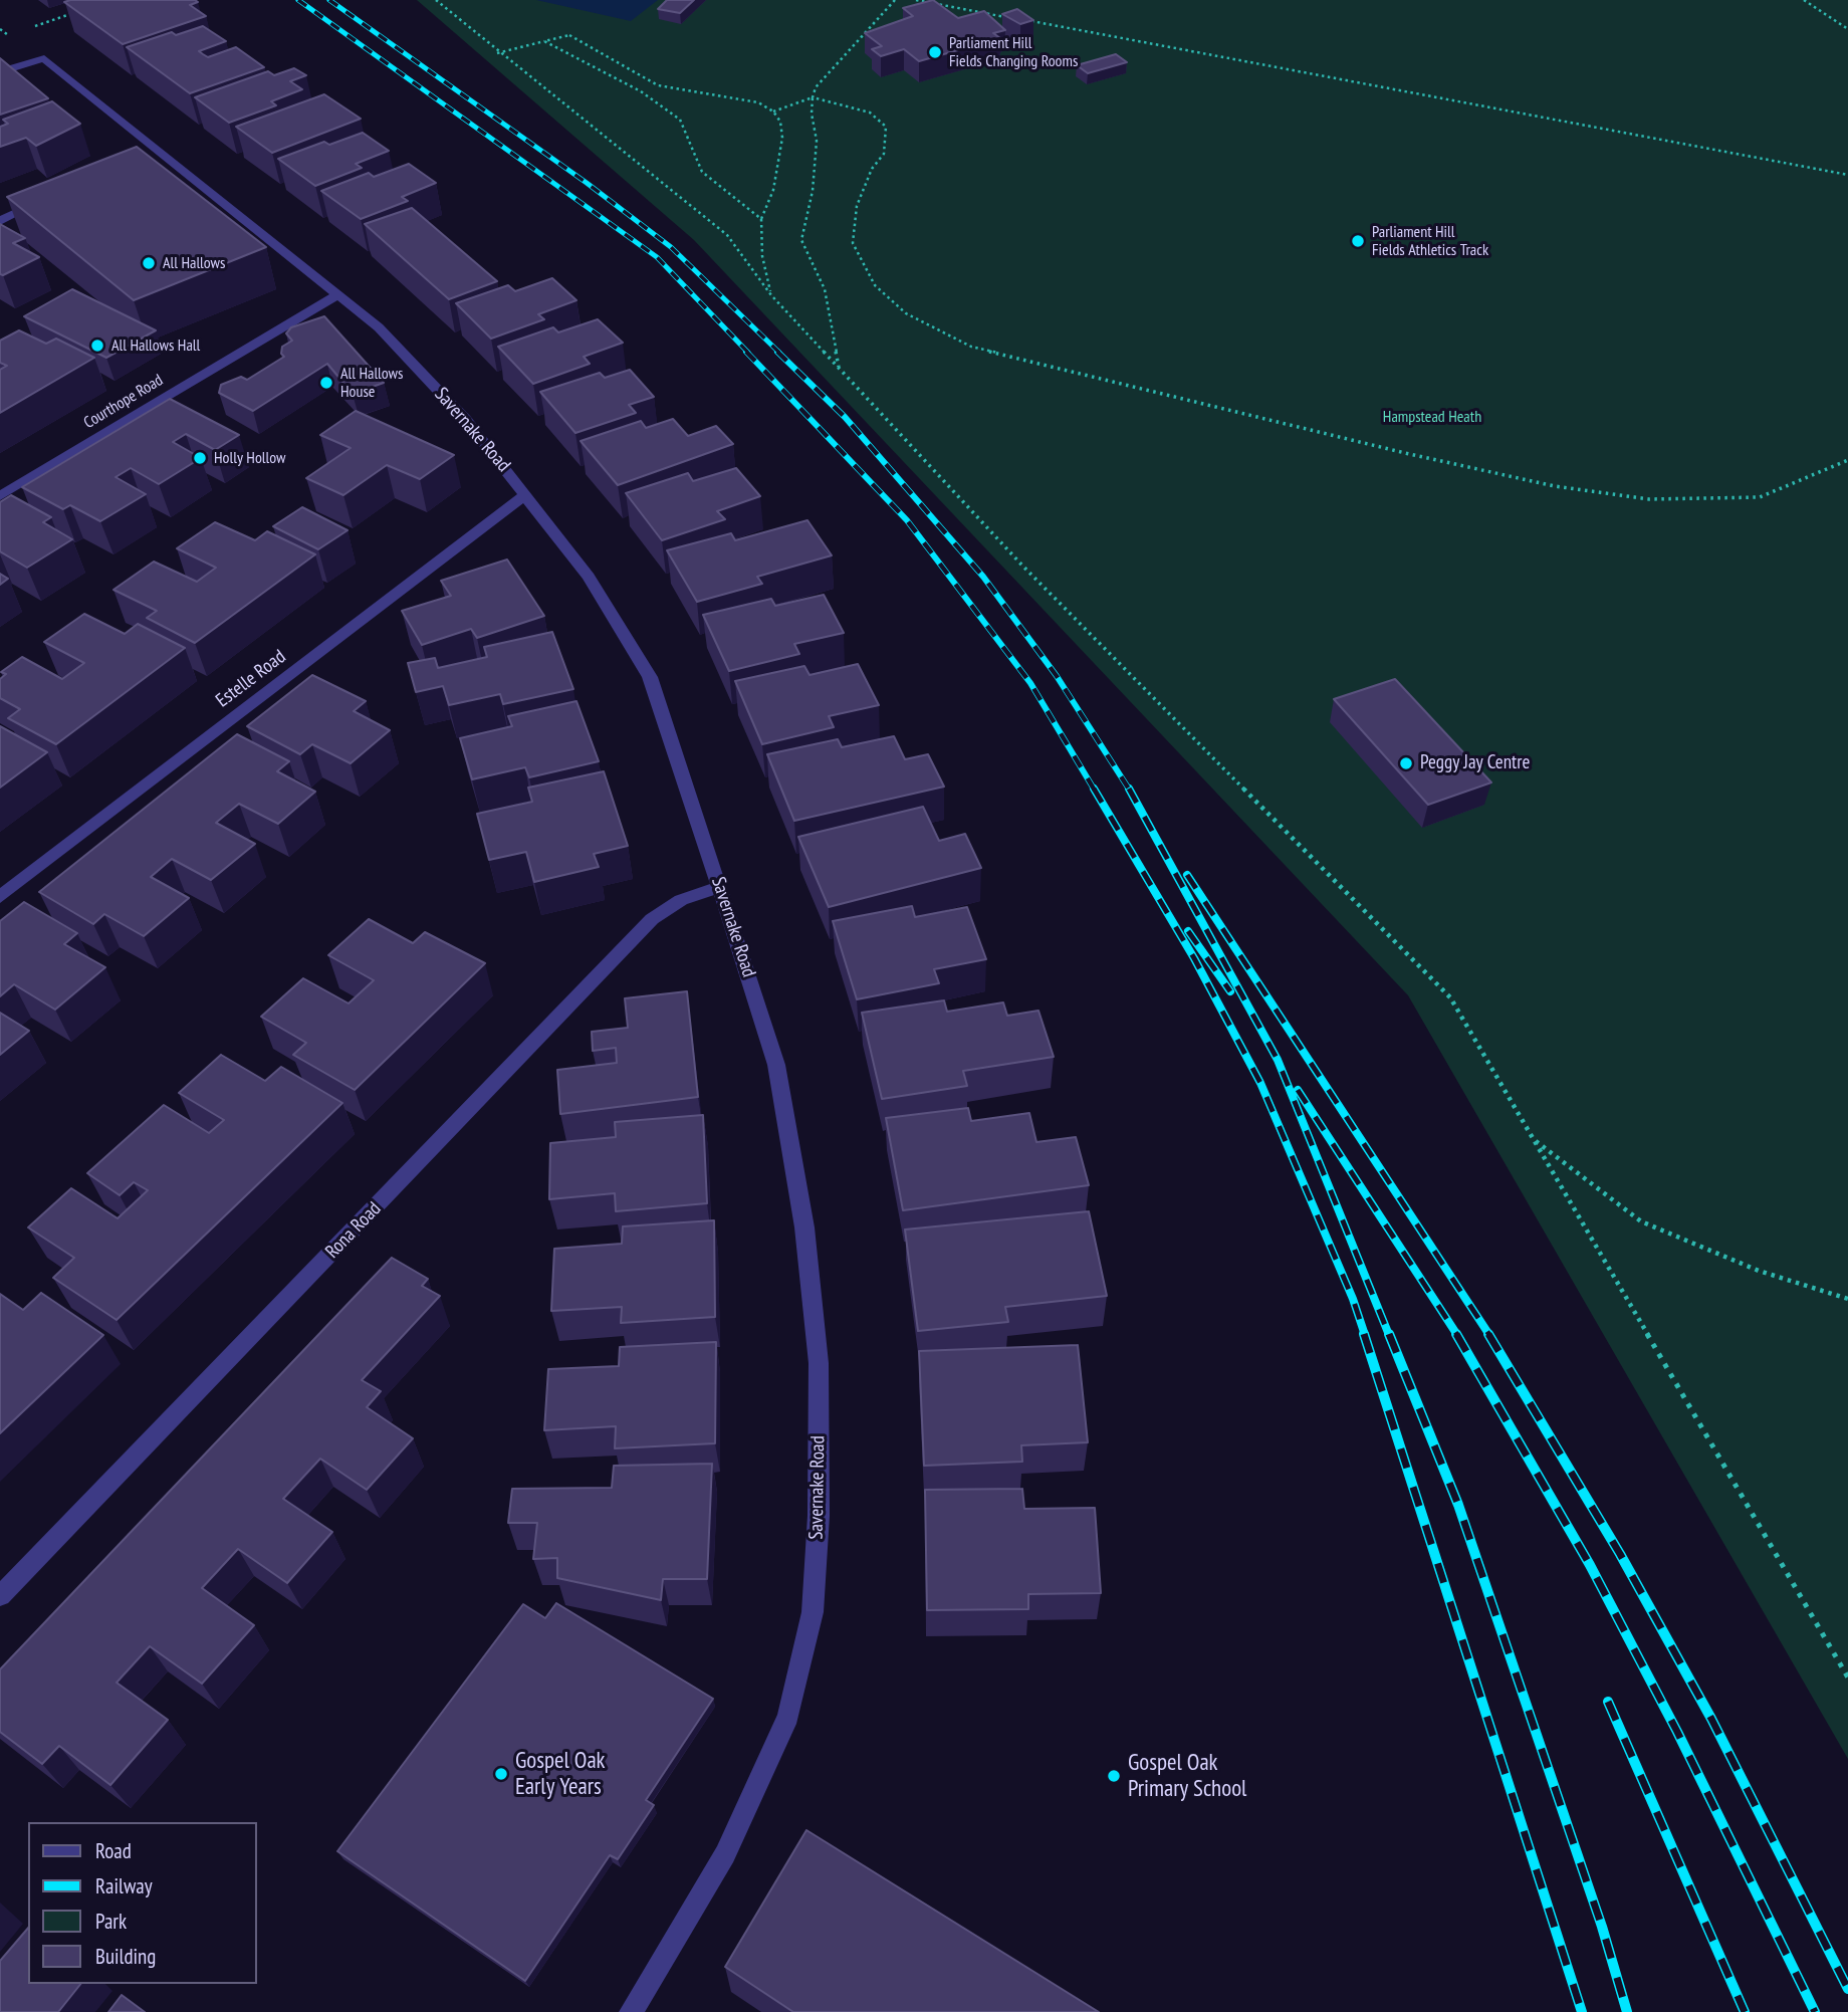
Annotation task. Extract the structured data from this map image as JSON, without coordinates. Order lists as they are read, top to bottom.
{
  "streets": {
    "street": [
      "Courthope Road",
      "Savernake Road",
      "Estelle Road",
      "Rona Road"
    ]
  },
  "crossings": [
    ["Courthope Road", "Savernake Road"],
    ["Savernake Road", "Estelle Road"],
    ["Savernake Road", "Rona Road"]
  ],
  "parks": ["Hampstead Heath"],
  "places": [
    "Parliament Hill Fields Changing Rooms",
    "Parliament Hill Fields Athletics Track",
    "All Hallows",
    "All Hallows Hall",
    "All Hallows House",
    "Holly Hollow",
    "Peggy Jay Centre",
    "Gospel Oak Early Years",
    "Gospel Oak Primary School"
  ],
  "legend": [
    "Road",
    "Railway",
    "Park",
    "Building"
  ]
}
